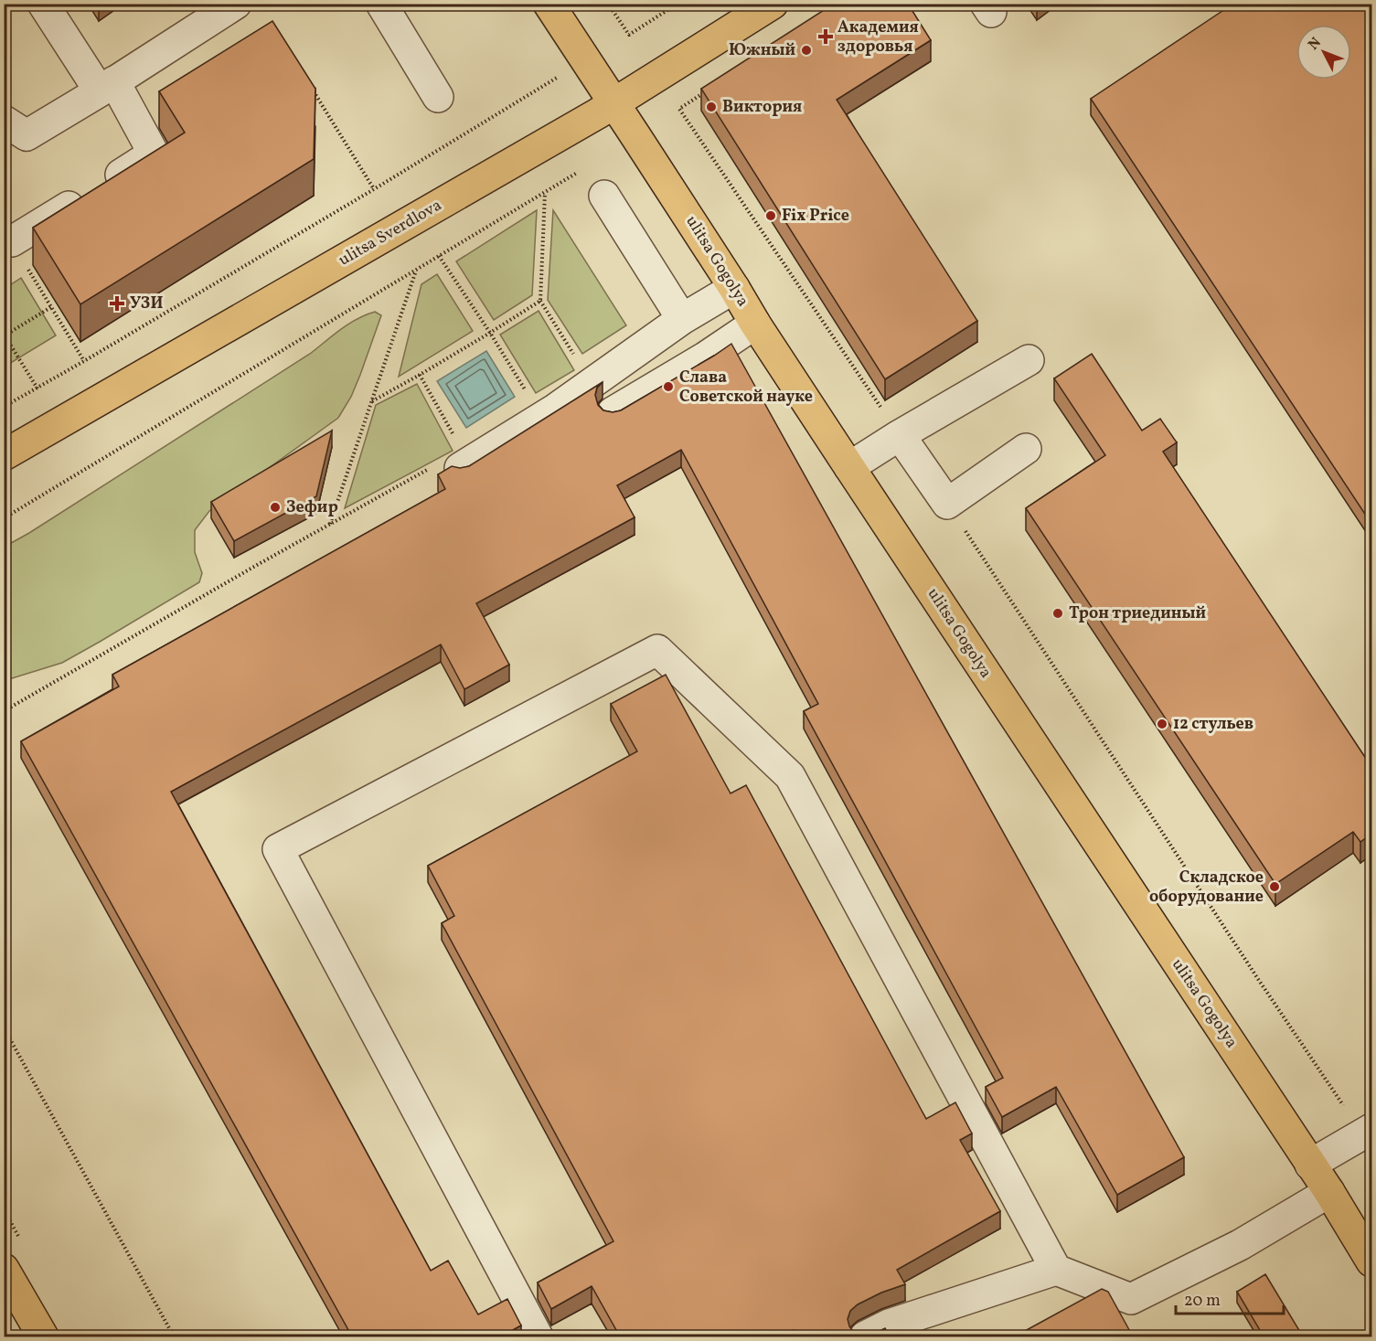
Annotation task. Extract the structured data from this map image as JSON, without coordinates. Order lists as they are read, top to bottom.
{
  "streets": {
    "main road": ["ulitsa Sverdlova", "ulitsa Gogolya"]
  },
  "crossings": [
    ["ulitsa Sverdlova", "ulitsa Gogolya"]
  ],
  "places": {
    "health": ["Академия здоровья", "УЗИ"],
    "other": [
      "Южный",
      "Виктория",
      "Fix Price",
      "Слава Советской науке",
      "Зефир",
      "Трон триединый",
      "12 стульев",
      "Складское оборудование"
    ]
  },
  "scale_bar": "20 m",
  "north": "top left"
}
